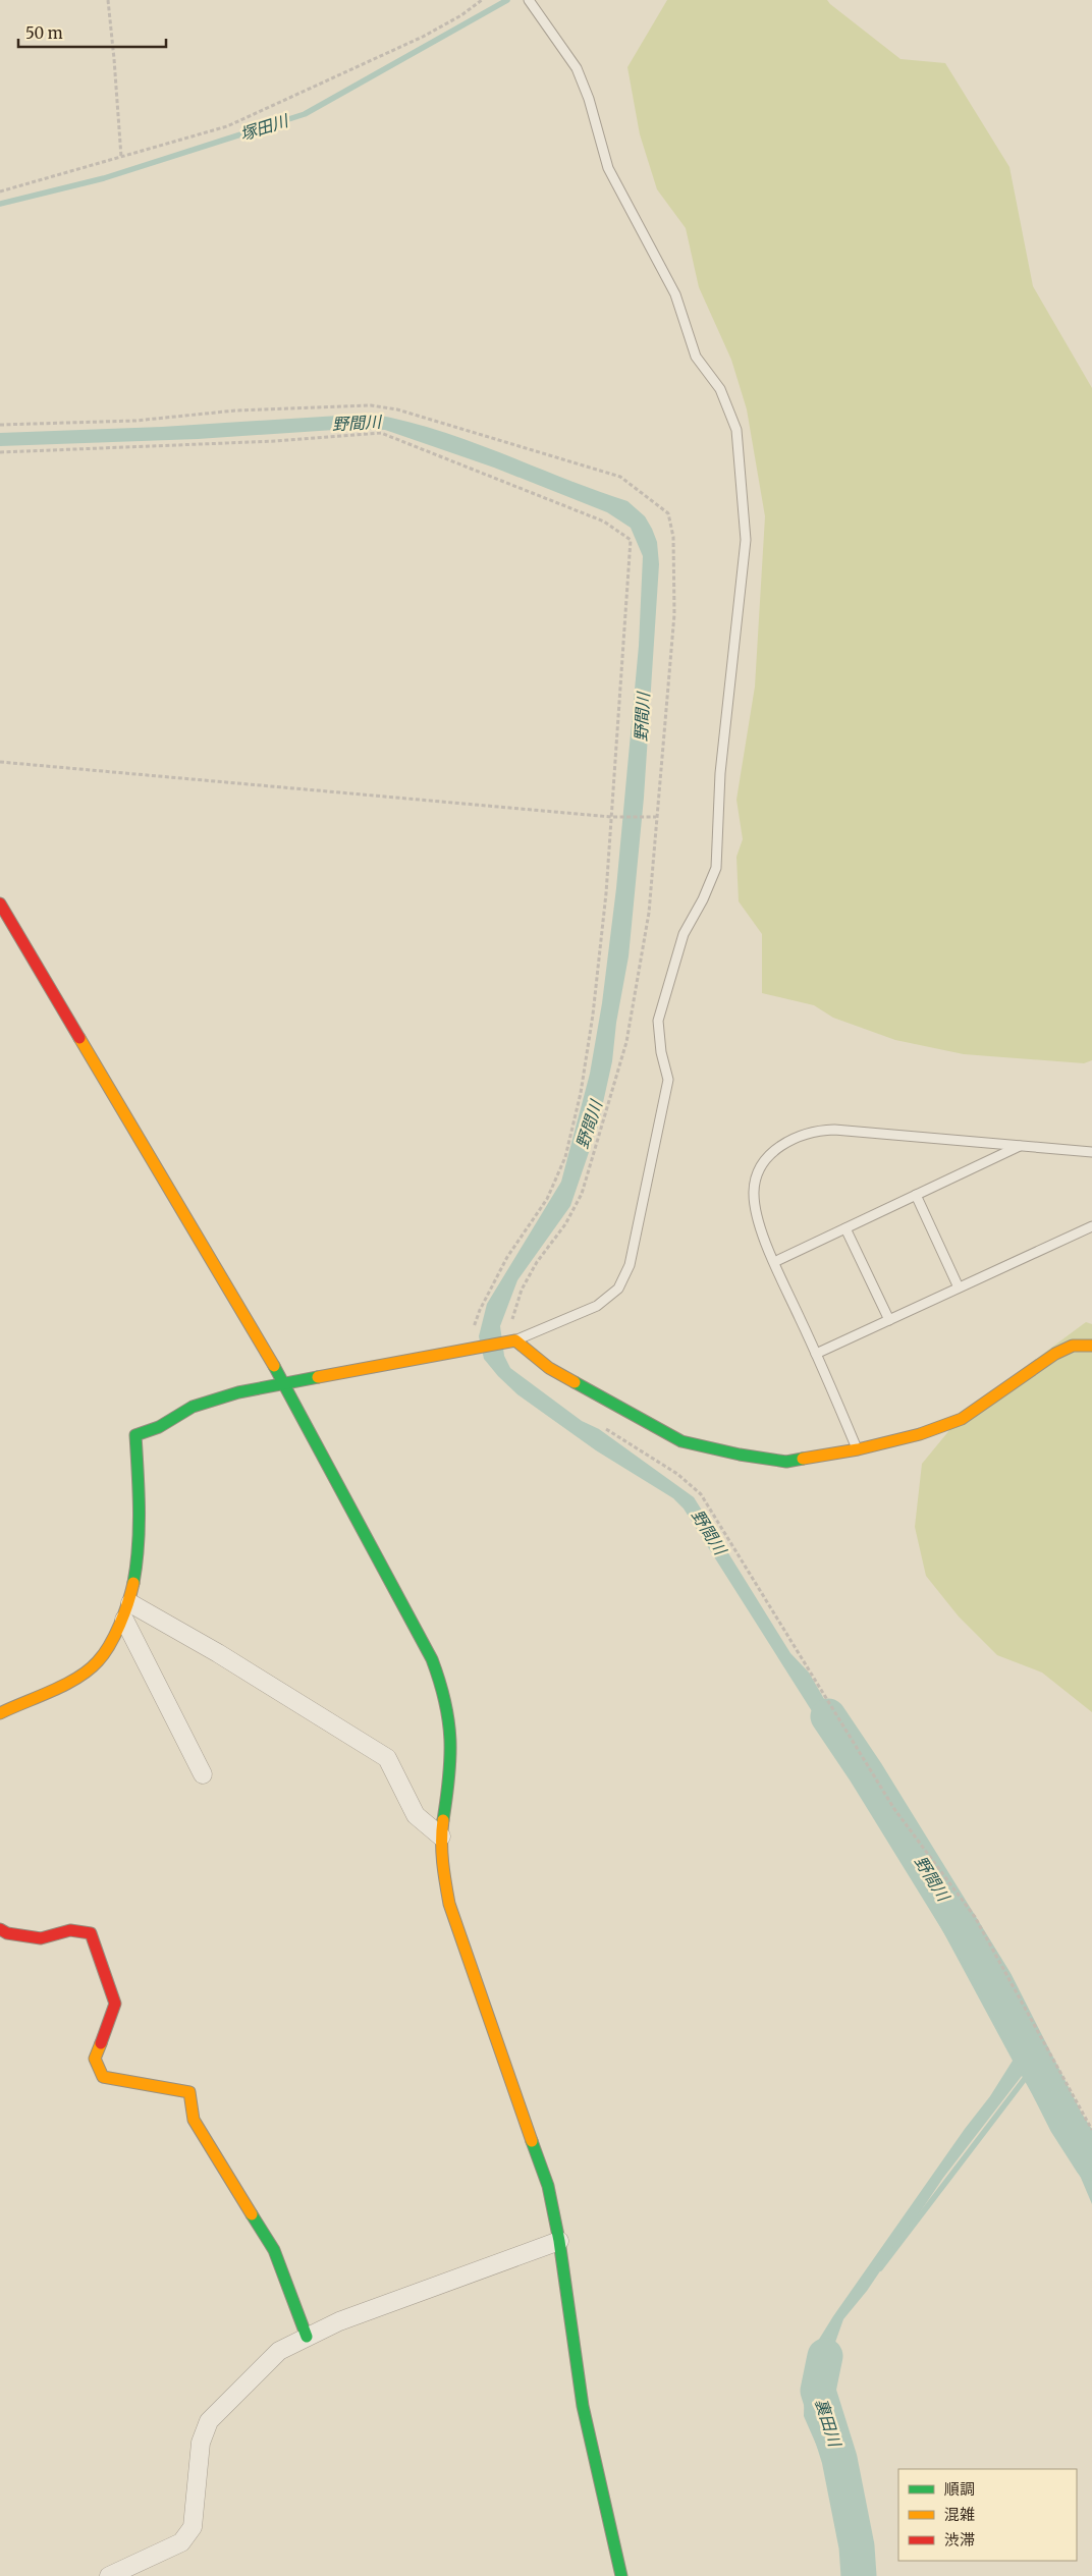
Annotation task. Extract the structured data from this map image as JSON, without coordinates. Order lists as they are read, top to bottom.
{
  "water": ["塚田川", "野間川", "裏田川"],
  "legend": ["順調", "混雑", "渋滞"],
  "scale_bar": "50 m"
}
